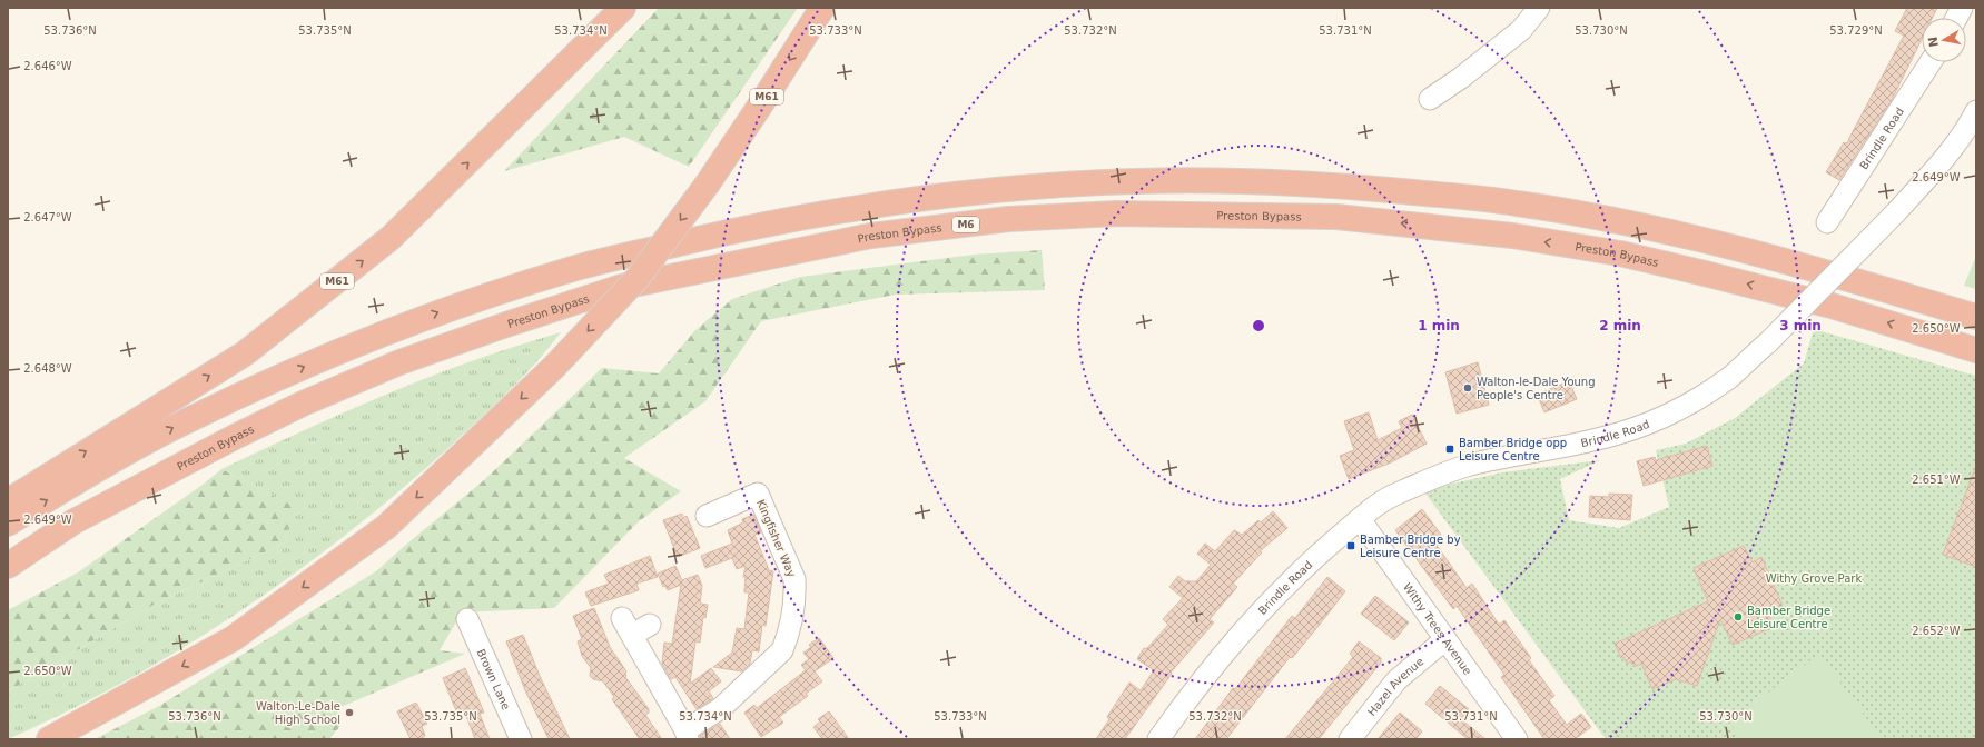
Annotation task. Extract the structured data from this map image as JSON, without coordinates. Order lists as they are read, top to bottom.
{
  "streets": {
    "highway": ["M61", "Preston Bypass", "M6"],
    "street": [
      "Brindle Road",
      "Kingfisher Way",
      "Withy Trees Avenue",
      "Brown Lane",
      "Hazel Avenue"
    ]
  },
  "crossings": [
    ["Brindle Road", "Withy Trees Avenue"],
    ["Withy Trees Avenue", "Hazel Avenue"]
  ],
  "parks": ["Withy Grove Park"],
  "places": {
    "other": ["Walton-le-Dale Young People's Centre", "Bamber Bridge Leisure Centre", "Walton-Le-Dale High School"],
    "transit": ["Bamber Bridge opp Leisure Centre", "Bamber Bridge by Leisure Centre"]
  },
  "north": "left",
  "coordinates": [
    "53.729°N",
    "53.736°N",
    "53.735°N",
    "53.734°N",
    "53.733°N",
    "53.732°N",
    "53.731°N",
    "53.730°N",
    "2.646°W",
    "2.649°W",
    "2.647°W",
    "2.650°W",
    "2.648°W",
    "2.651°W",
    "2.652°W"
  ],
  "rings": ["1 min", "2 min", "3 min"]
}
